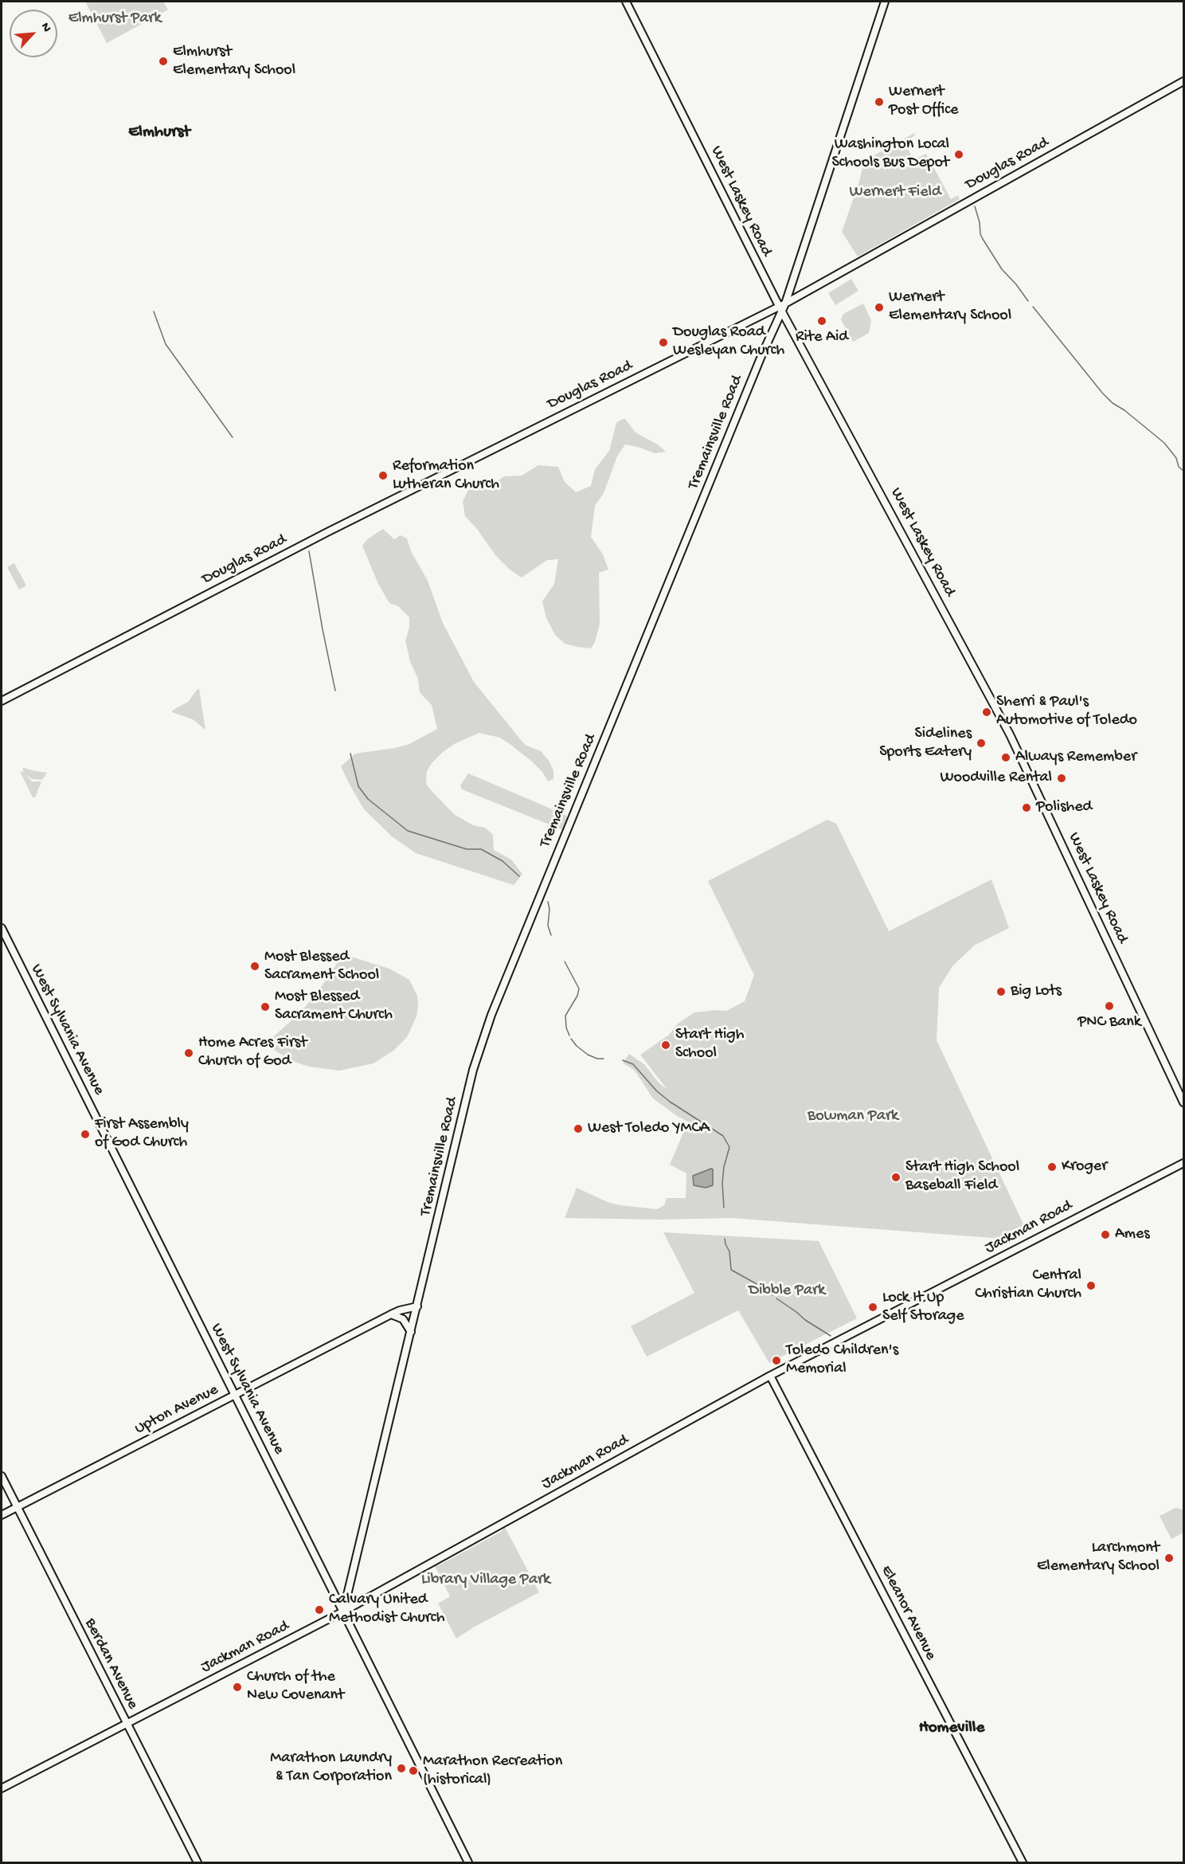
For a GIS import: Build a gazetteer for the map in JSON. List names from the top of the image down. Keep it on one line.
{"streets":{"street":["Douglas Road","West Laskey Road","Tremainsville Road","West Sylvania Avenue","Jackman Road","Upton Avenue","Eleanor Avenue","Berdan Avenue"]},"crossings":[["Douglas Road","West Laskey Road"],["Douglas Road","Tremainsville Road"],["West Laskey Road","Tremainsville Road"],["Tremainsville Road","West Sylvania Avenue"],["Tremainsville Road","Jackman Road"],["Tremainsville Road","Upton Avenue"],["West Sylvania Avenue","Jackman Road"],["West Sylvania Avenue","Upton Avenue"],["Jackman Road","Eleanor Avenue"],["Jackman Road","Berdan Avenue"],["Upton Avenue","Berdan Avenue"]],"districts":["Elmhurst","Homeville"],"parks":["Elmhurst Park","Wernert Field","Bowman Park","Dibble Park","Library Village Park"],"places":["Elmhurst Elementary School","Wernert Post Office","Washington Local Schools Bus Depot","Wernert Elementary School","Rite Aid","Douglas Road Wesleyan Church","Reformation Lutheran Church","Sherri & Paul's Automotive of Toledo","Sidelines Sports Eatery","Always Remember","Woodville Rental","Polished","Most Blessed Sacrament School","Big Lots","PNC Bank","Most Blessed Sacrament Church","Start High School","Home Acres First Church of God","West Toledo YMCA","First Assembly of God Church","Kroger","Start High School Baseball Field","Ames","Central Christian Church","Lock It Up Self Storage","Toledo Children's Memorial","Larchmont Elementary School","Calvary United Methodist Church","Church of the New Covenant","Marathon Laundry & Tan Corporation","Marathon Recreation (historical)"],"north":"top right"}
